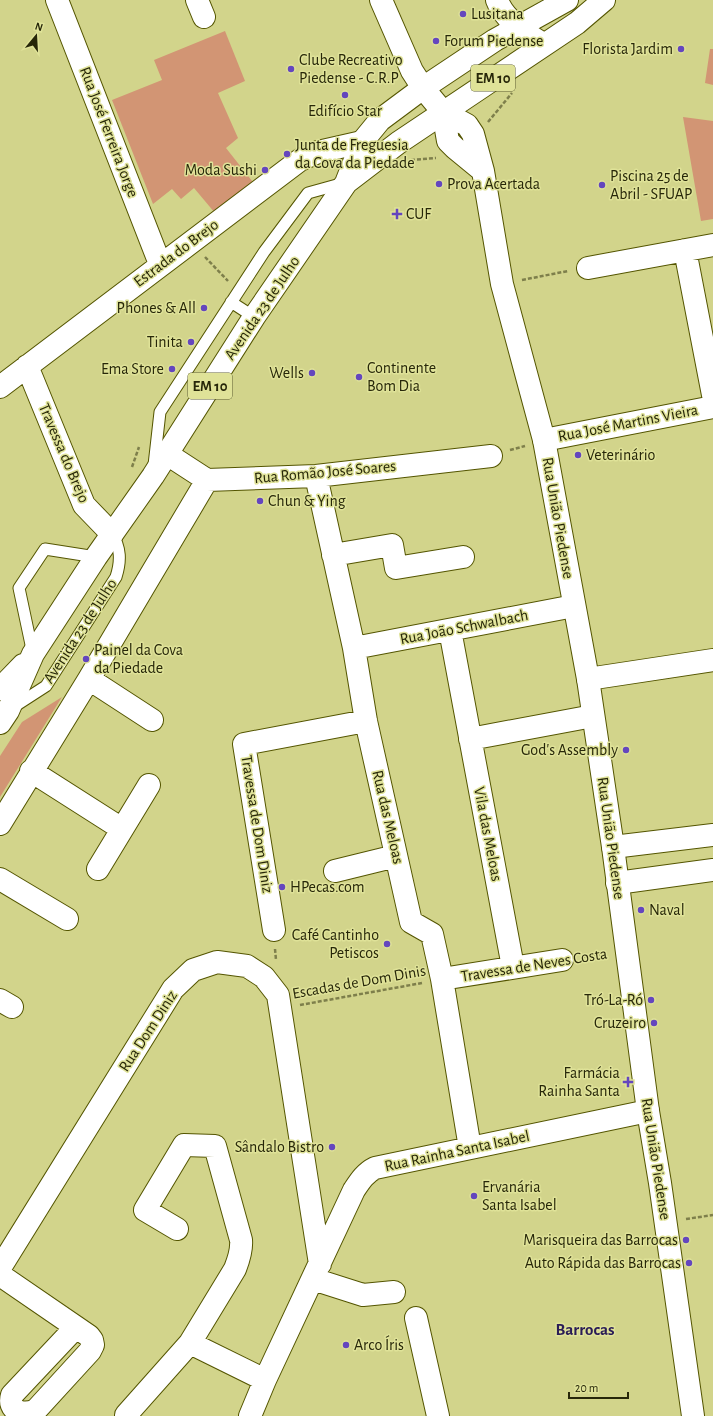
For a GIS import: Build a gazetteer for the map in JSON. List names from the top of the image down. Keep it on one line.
{"streets":{"street":["EM 10","Rua José Ferreira Jorge","Estrada do Brejo","Avenida 23 de Julho","Rua José Martins Vieira","Travessa do Brejo","Rua Romão José Soares","Rua União Piedense","Rua João Schwalbach","Rua das Meloas","Travessa de Dom Diniz","Vila das Meloas","Travessa de Neves Costa","Rua Dom Diniz","Rua Rainha Santa Isabel"],"path":["Escadas de Dom Dinis"]},"crossings":[["EM 10","Avenida 23 de Julho"],["Rua José Ferreira Jorge","Estrada do Brejo"],["Estrada do Brejo","Avenida 23 de Julho"],["Estrada do Brejo","Travessa do Brejo"],["Avenida 23 de Julho","Travessa do Brejo"],["Avenida 23 de Julho","Rua União Piedense"],["Rua José Martins Vieira","Rua União Piedense"],["Rua Romão José Soares","Rua das Meloas"],["Rua União Piedense","Rua João Schwalbach"],["Rua União Piedense","Travessa de Neves Costa"],["Rua União Piedense","Rua Rainha Santa Isabel"],["Rua João Schwalbach","Rua das Meloas"],["Rua João Schwalbach","Vila das Meloas"],["Rua das Meloas","Travessa de Dom Diniz"],["Rua das Meloas","Travessa de Neves Costa"],["Rua das Meloas","Escadas de Dom Dinis"],["Rua das Meloas","Rua Rainha Santa Isabel"],["Vila das Meloas","Travessa de Neves Costa"],["Travessa de Neves Costa","Escadas de Dom Dinis"],["Escadas de Dom Dinis","Rua Dom Diniz"],["Rua Dom Diniz","Rua Rainha Santa Isabel"]],"districts":["Barrocas"],"places":{"other":["Lusitana","Forum Piedense","Florista Jardim","Clube Recreativo Piedense - C.R.P","Edifício Star","Junta de Freguesia da Cova da Piedade","Moda Sushi","Prova Acertada","Piscina 25 de Abril - SFUAP","Phones & All","Tinita","Ema Store","Wells","Continente Bom Dia","Veterinário","Chun & Ying","Painel da Cova da Piedade","God's Assembly","HPecas.com","Naval","Café Cantinho Petiscos","Tró-La-Ró","Cruzeiro","Sândalo Bistro","Ervanária Santa Isabel","Marisqueira das Barrocas","Auto Rápida das Barrocas","Arco Íris"],"health":["CUF","Farmácia Rainha Santa"]},"scale_bar":"20 m","north":"top"}
